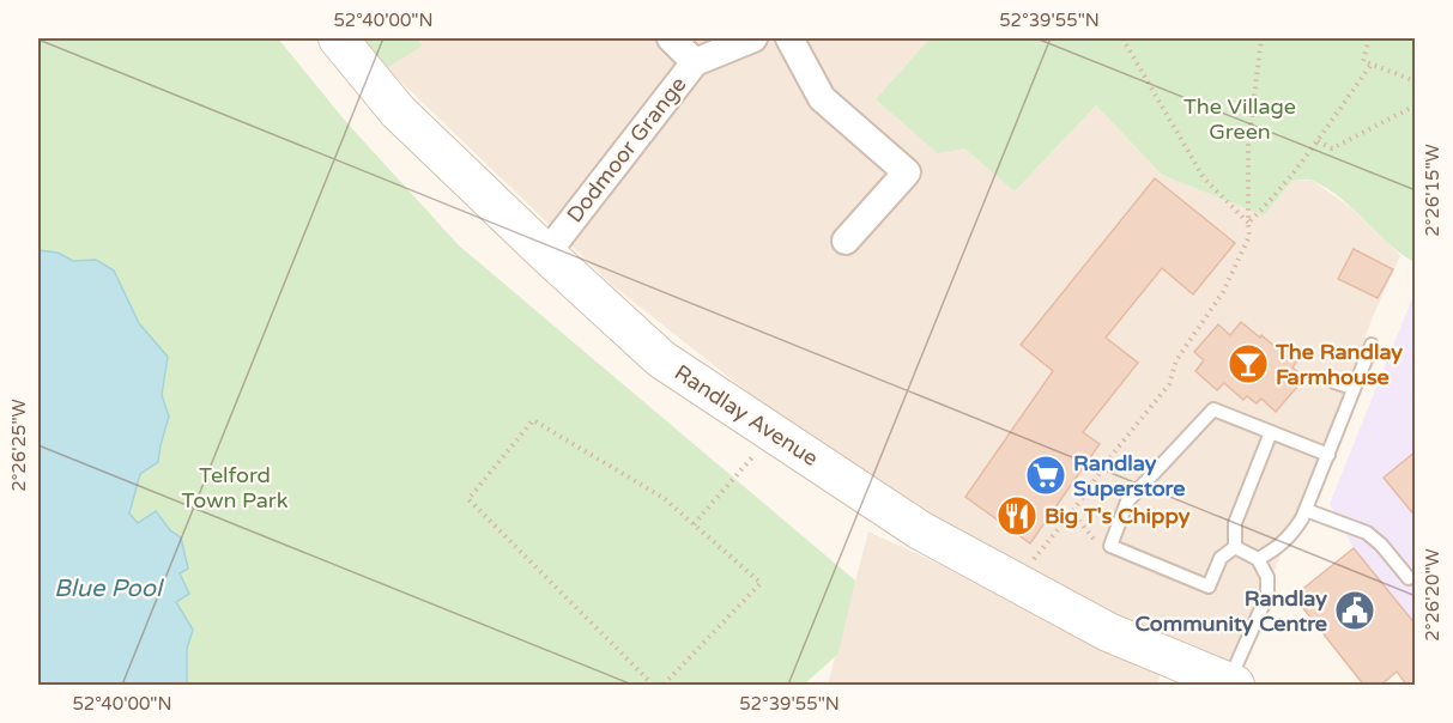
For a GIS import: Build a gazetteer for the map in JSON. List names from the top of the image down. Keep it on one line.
{"streets":{"street":["Dodmoor Grange","Randlay Avenue"]},"crossings":[["Dodmoor Grange","Randlay Avenue"]],"water":["Blue Pool"],"parks":["The Village Green","Telford Town Park"],"places":{"bar":["The Randlay Farmhouse"],"supermarket":["Randlay Superstore"],"restaurant":["Big T's Chippy"],"public building":["Randlay Community Centre"]},"coordinates":["52°40'00\"N","52°39'55\"N","2°26'15\"W","2°26'25\"W","2°26'20\"W"]}
